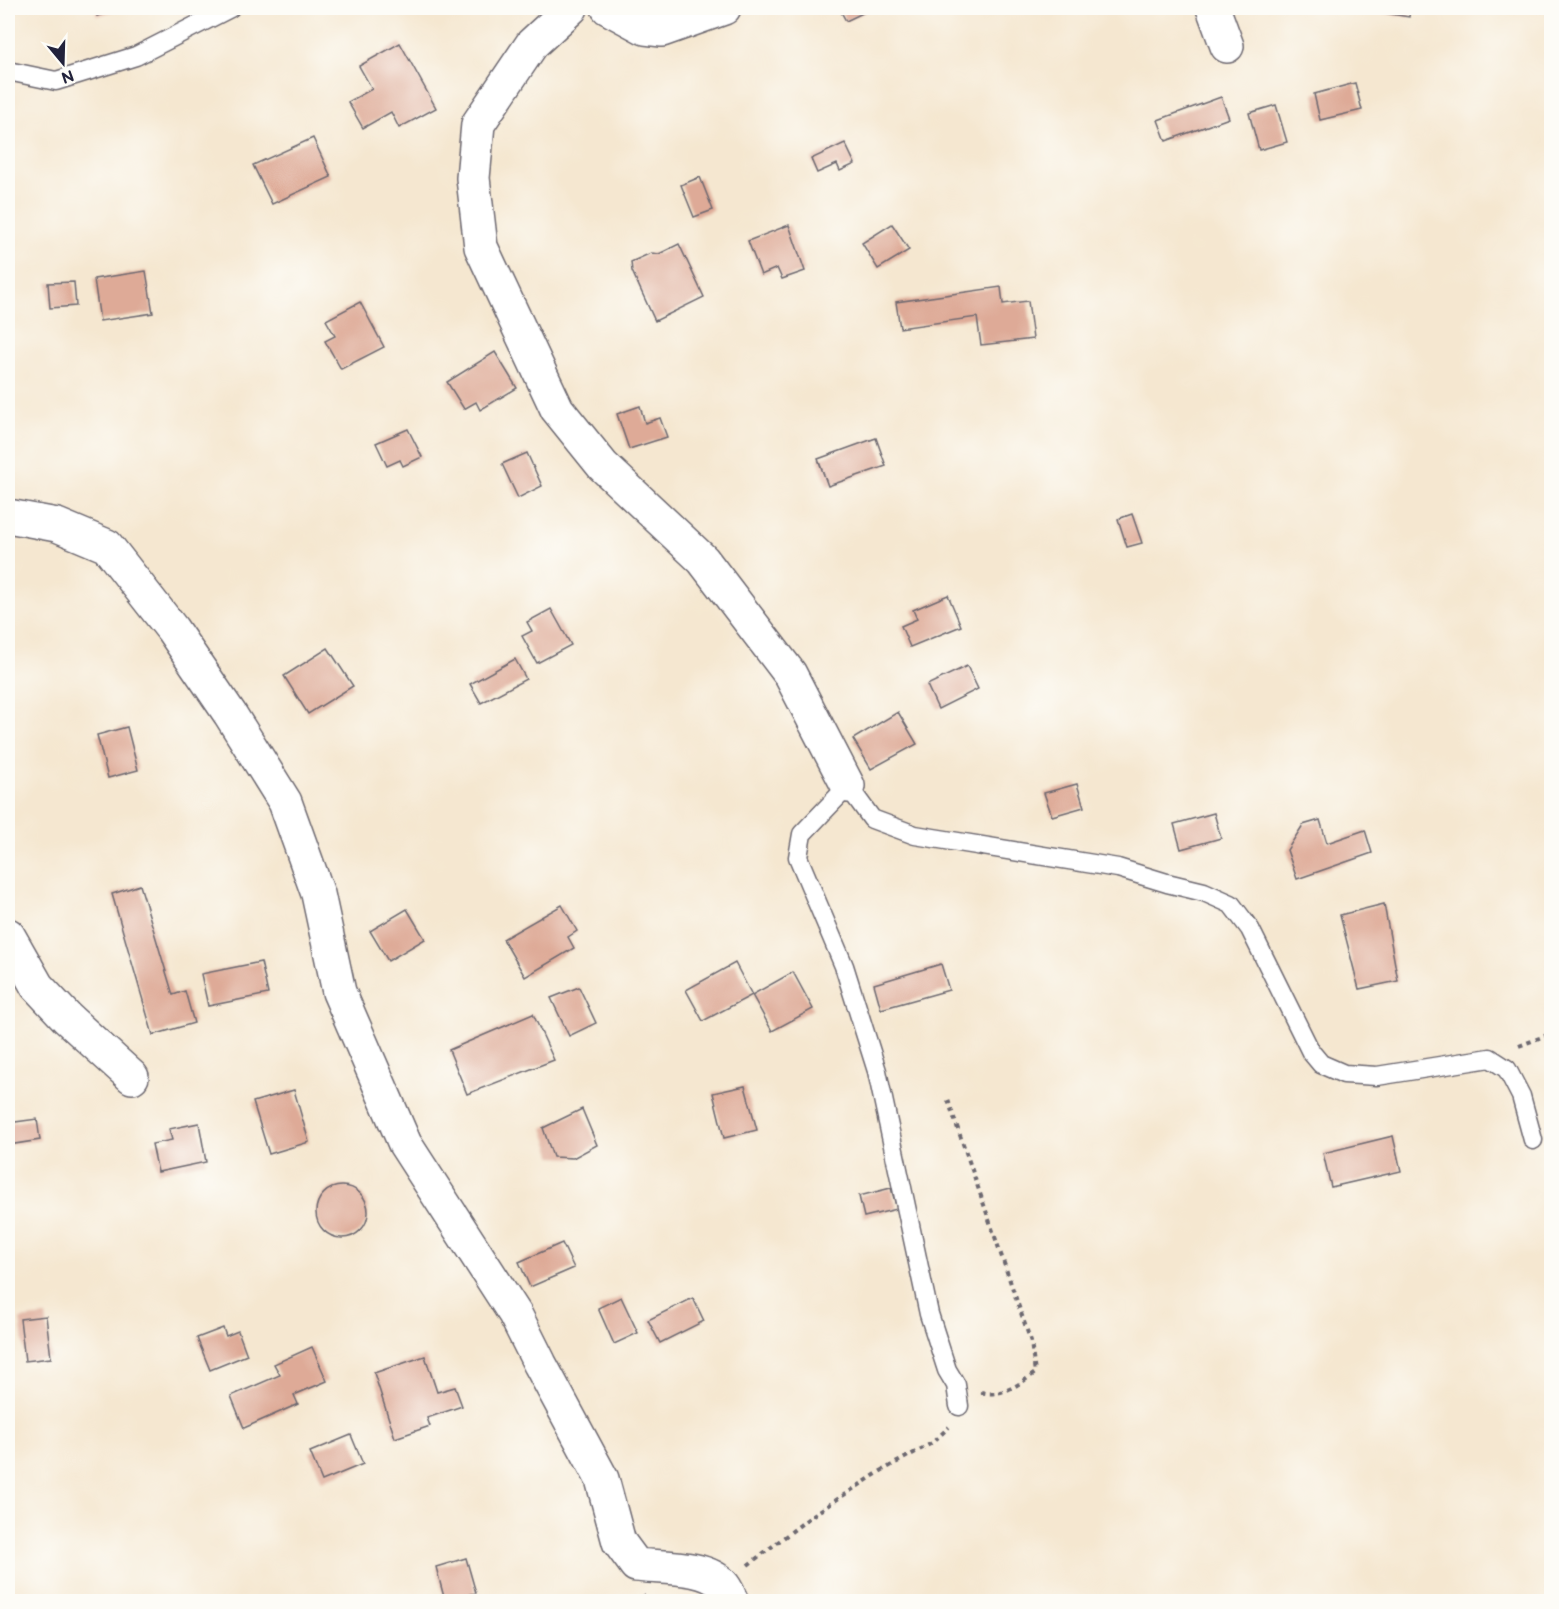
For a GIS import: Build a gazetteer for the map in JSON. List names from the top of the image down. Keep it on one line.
{"north":"bottom"}
